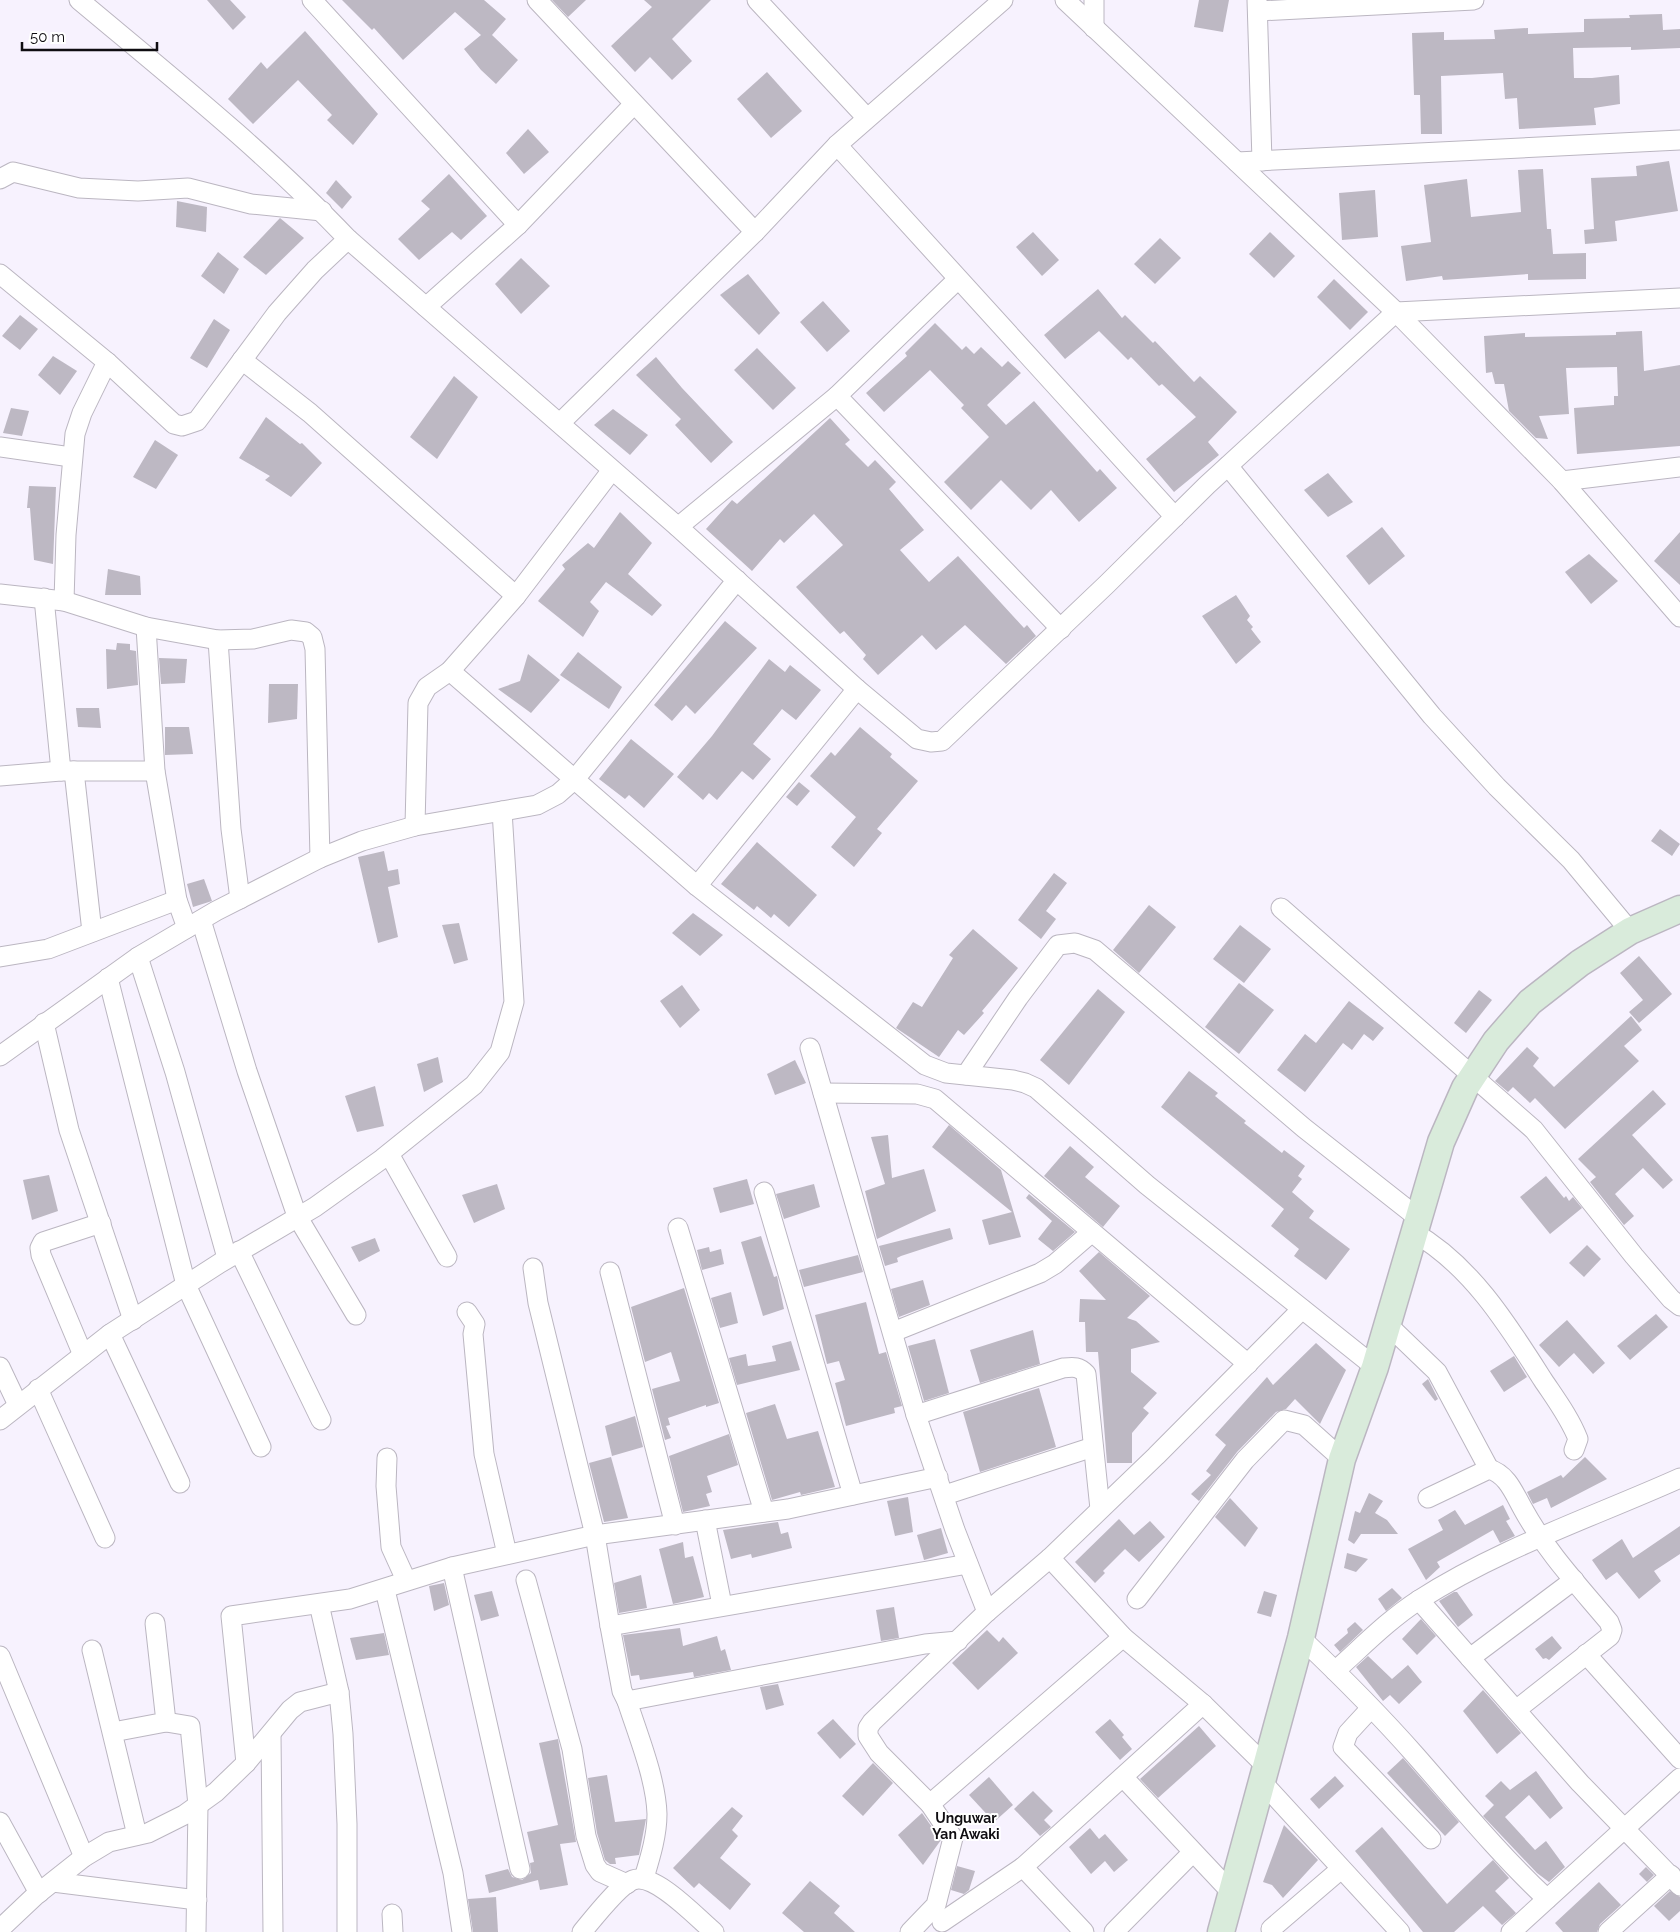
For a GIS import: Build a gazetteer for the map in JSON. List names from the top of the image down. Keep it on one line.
{"districts":["Unguwar Yan Awaki"],"scale_bar":"50 m"}
